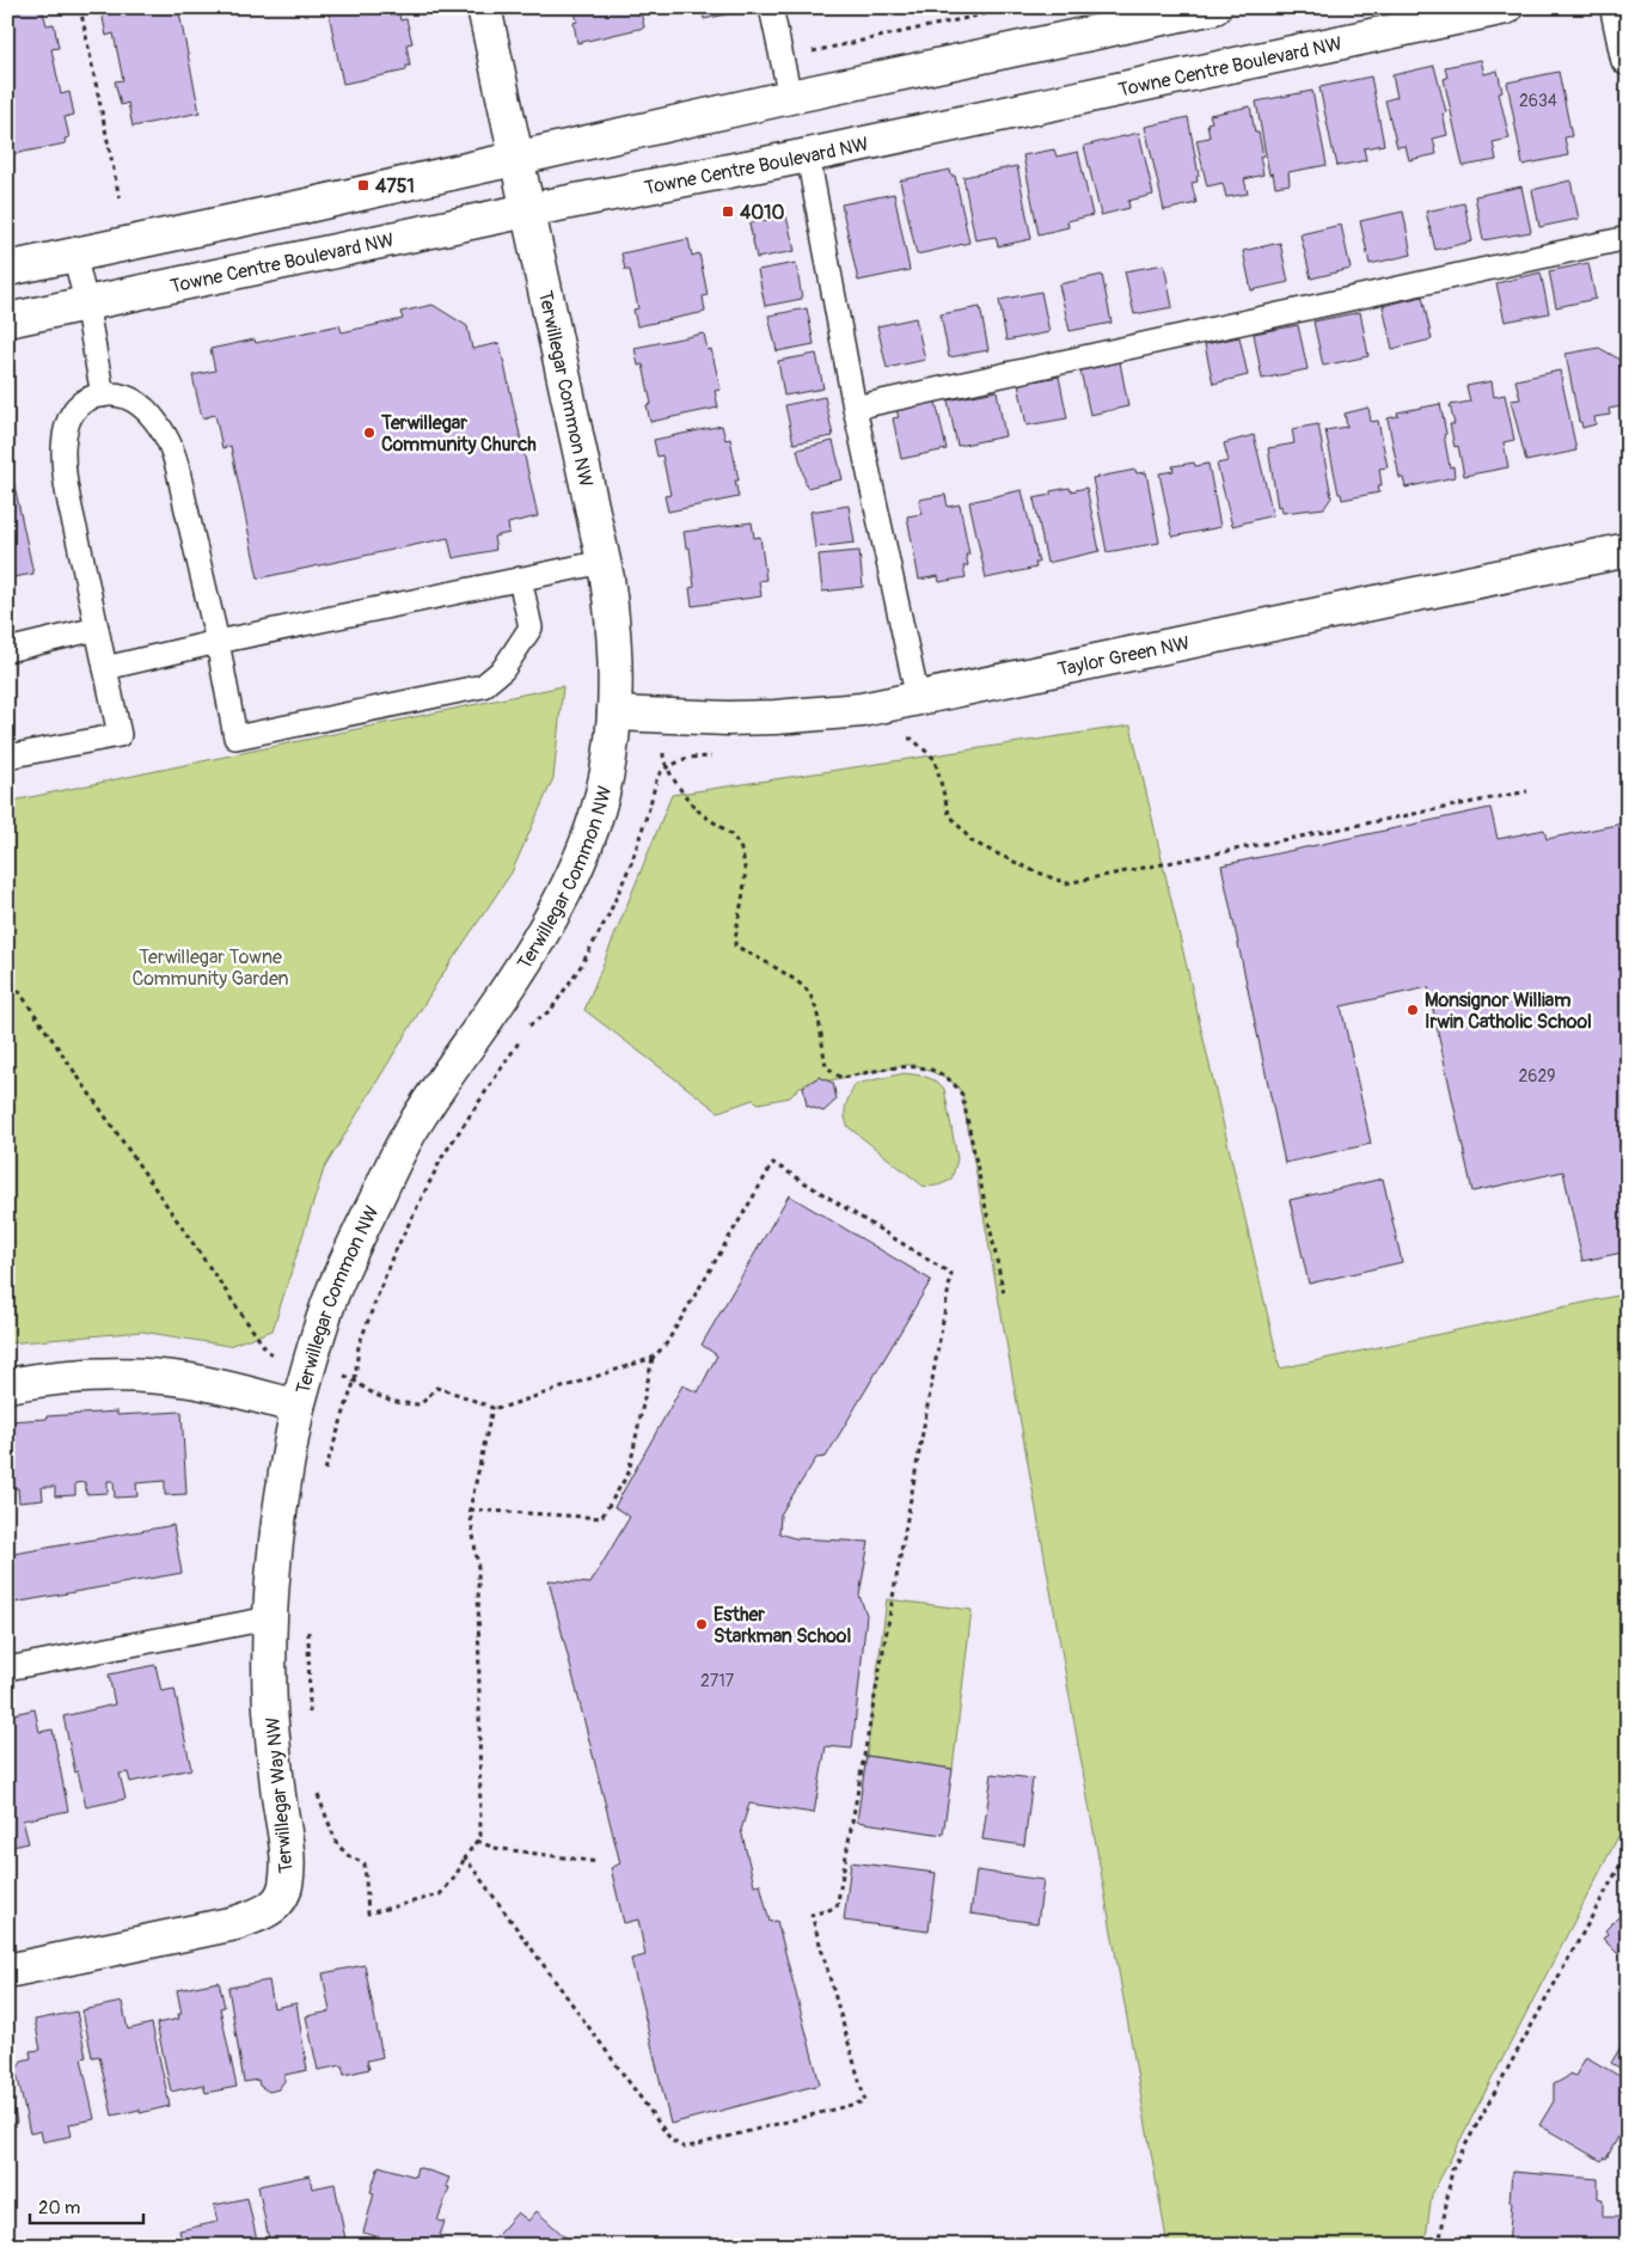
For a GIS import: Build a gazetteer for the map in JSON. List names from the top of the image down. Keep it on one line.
{"streets":{"street":["Towne Centre Boulevard NW","Terwillegar Common NW","Taylor Green NW","Terwillegar Way NW"]},"crossings":[["Towne Centre Boulevard NW","Terwillegar Common NW"],["Terwillegar Common NW","Taylor Green NW"],["Terwillegar Common NW","Terwillegar Way NW"]],"parks":["Terwillegar Towne Community Garden"],"places":{"transit":["4751","4010"],"other":["Terwillegar Community Church","Monsignor William Irwin Catholic School","Esther Starkman School"]},"house_numbers":["2634","2629","2717"],"scale_bar":"20 m"}
